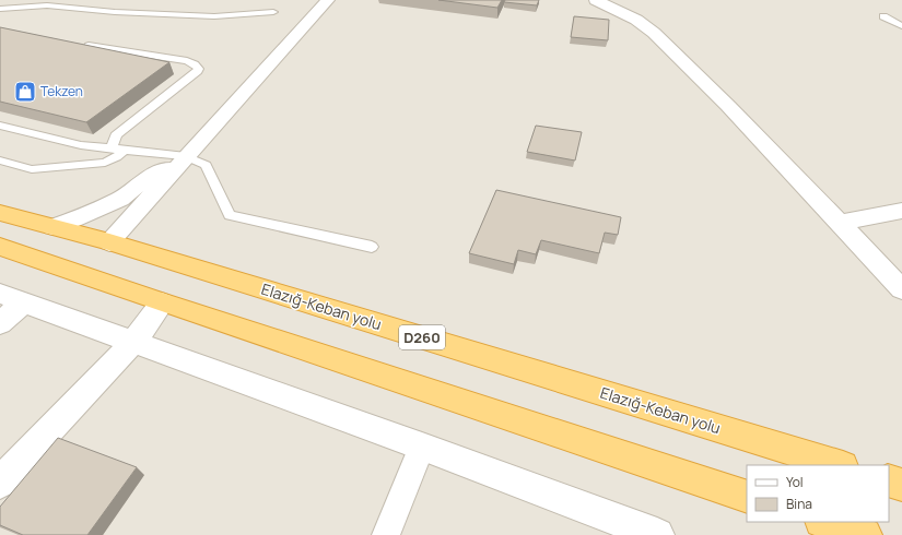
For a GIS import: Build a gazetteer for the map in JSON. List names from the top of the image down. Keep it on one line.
{"streets":{"highway":["Elazığ-Keban yolu","D260"]},"places":{"shop":["Tekzen"]},"legend":["Yol","Bina"]}
